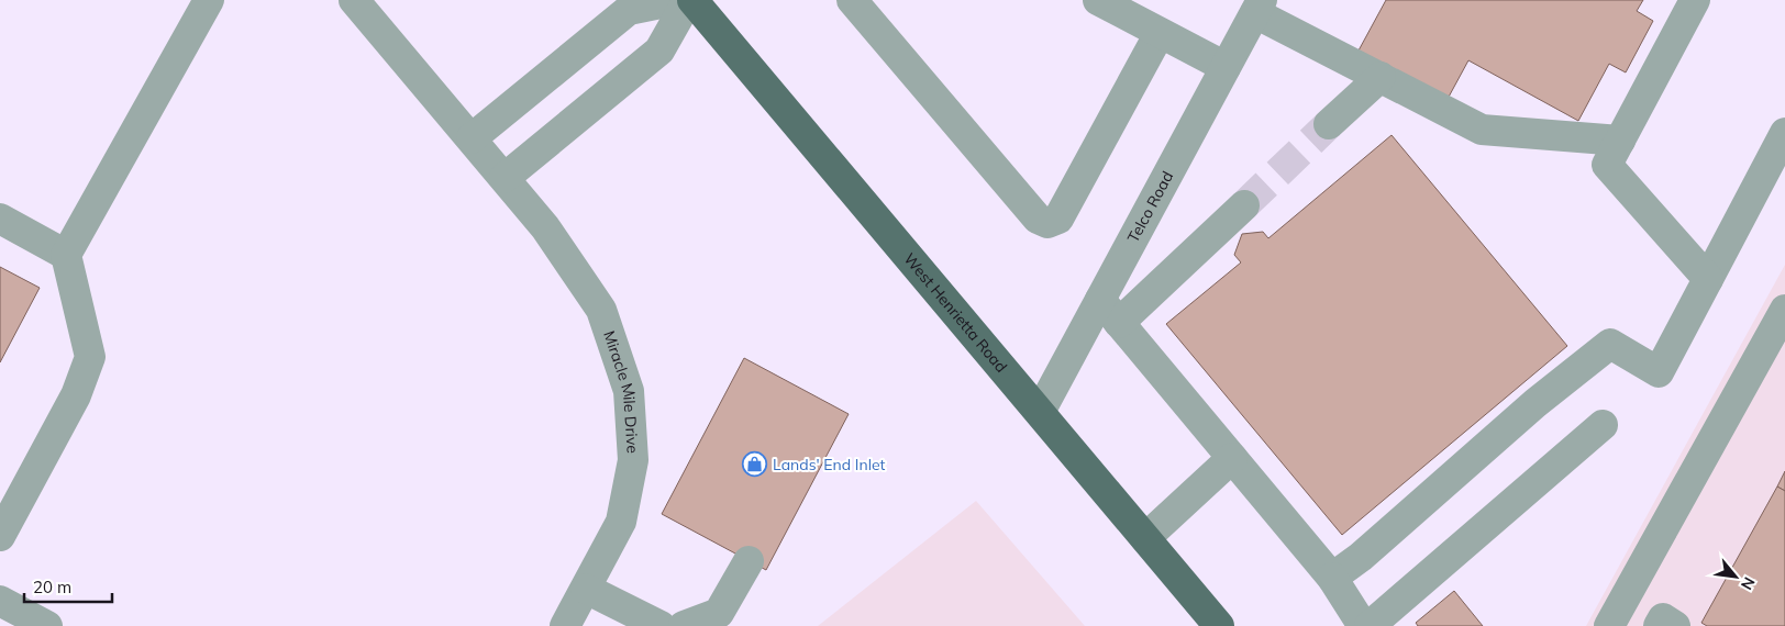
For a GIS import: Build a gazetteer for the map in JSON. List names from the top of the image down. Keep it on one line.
{"streets":{"main road":["West Henrietta Road"],"street":["Telco Road","Miracle Mile Drive"]},"crossings":[["Telco Road","West Henrietta Road"]],"places":{"shop":["Lands' End Inlet"]},"scale_bar":"20 m","north":"bottom right"}
